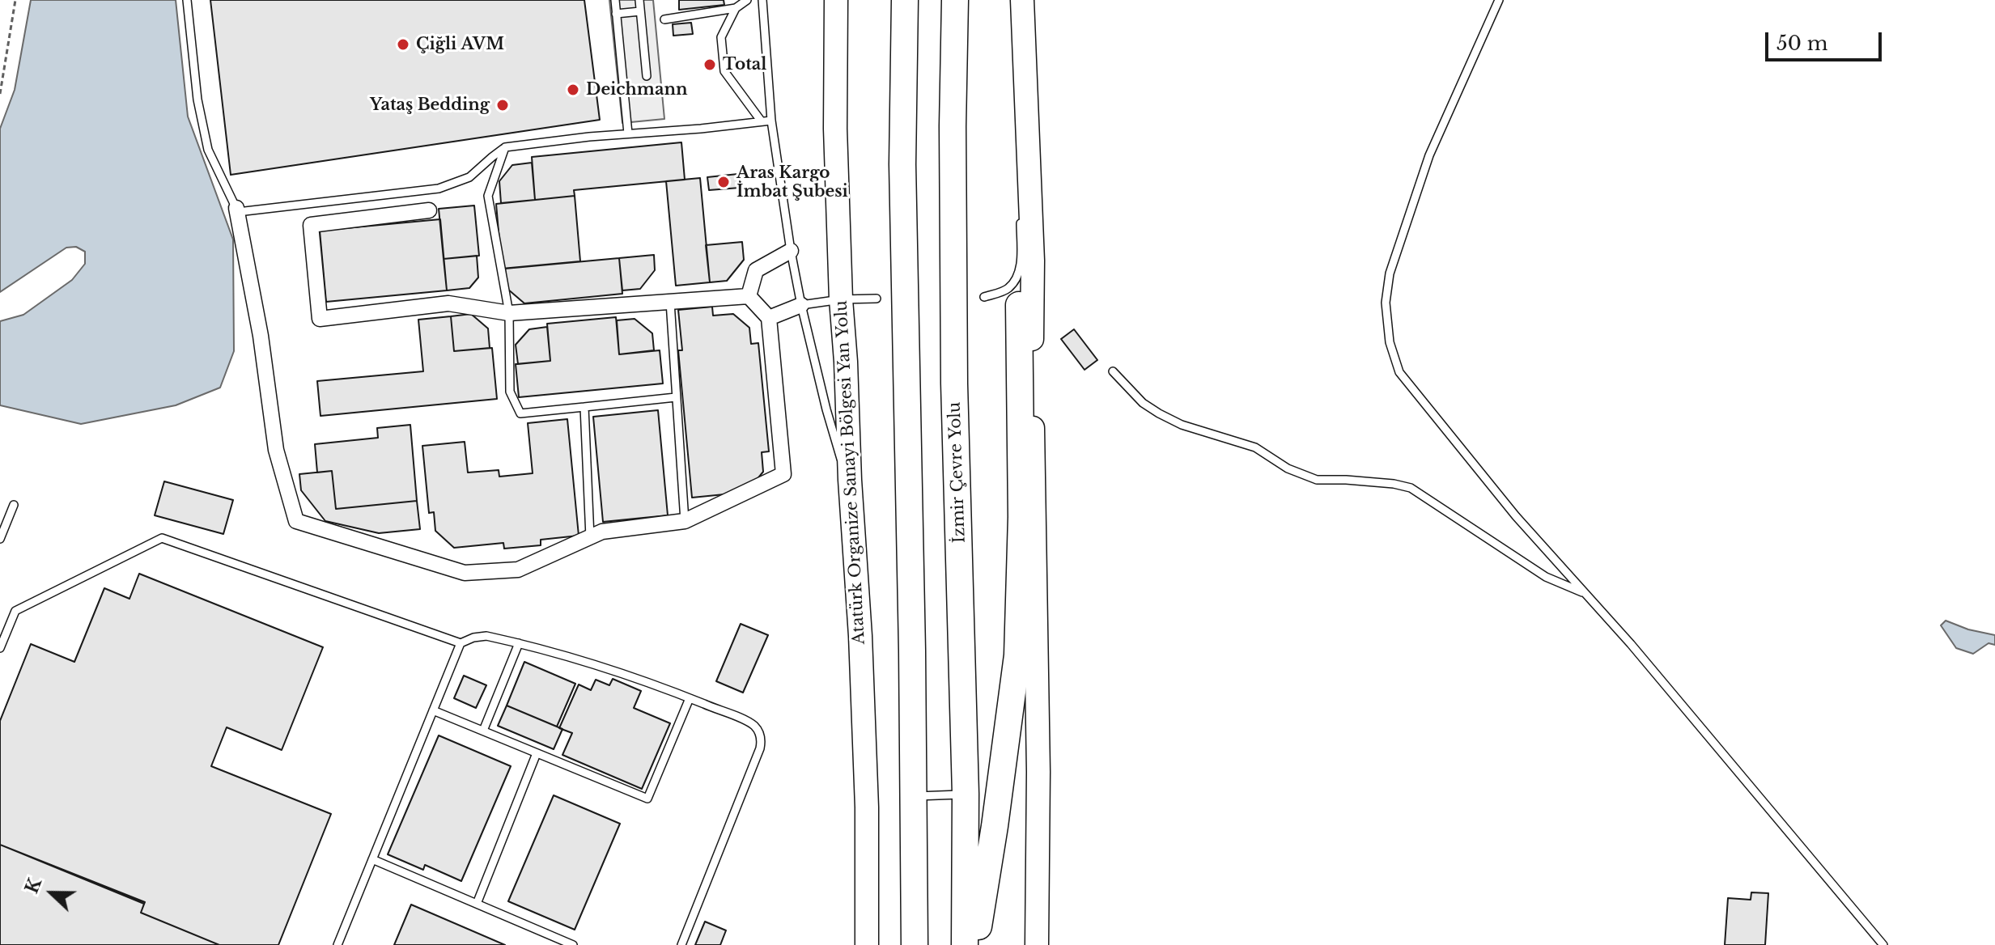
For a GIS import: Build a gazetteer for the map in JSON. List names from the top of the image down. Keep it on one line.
{"streets":{"highway":["İzmir Çevre Yolu"],"main road":["Atatürk Organize Sanayi Bölgesi Yan Yolu"]},"places":["Çiğli AVM","Total","Deichmann","Yataş Bedding","Aras Kargo İmbat Şubesi"],"scale_bar":"50 m","north":"left"}
